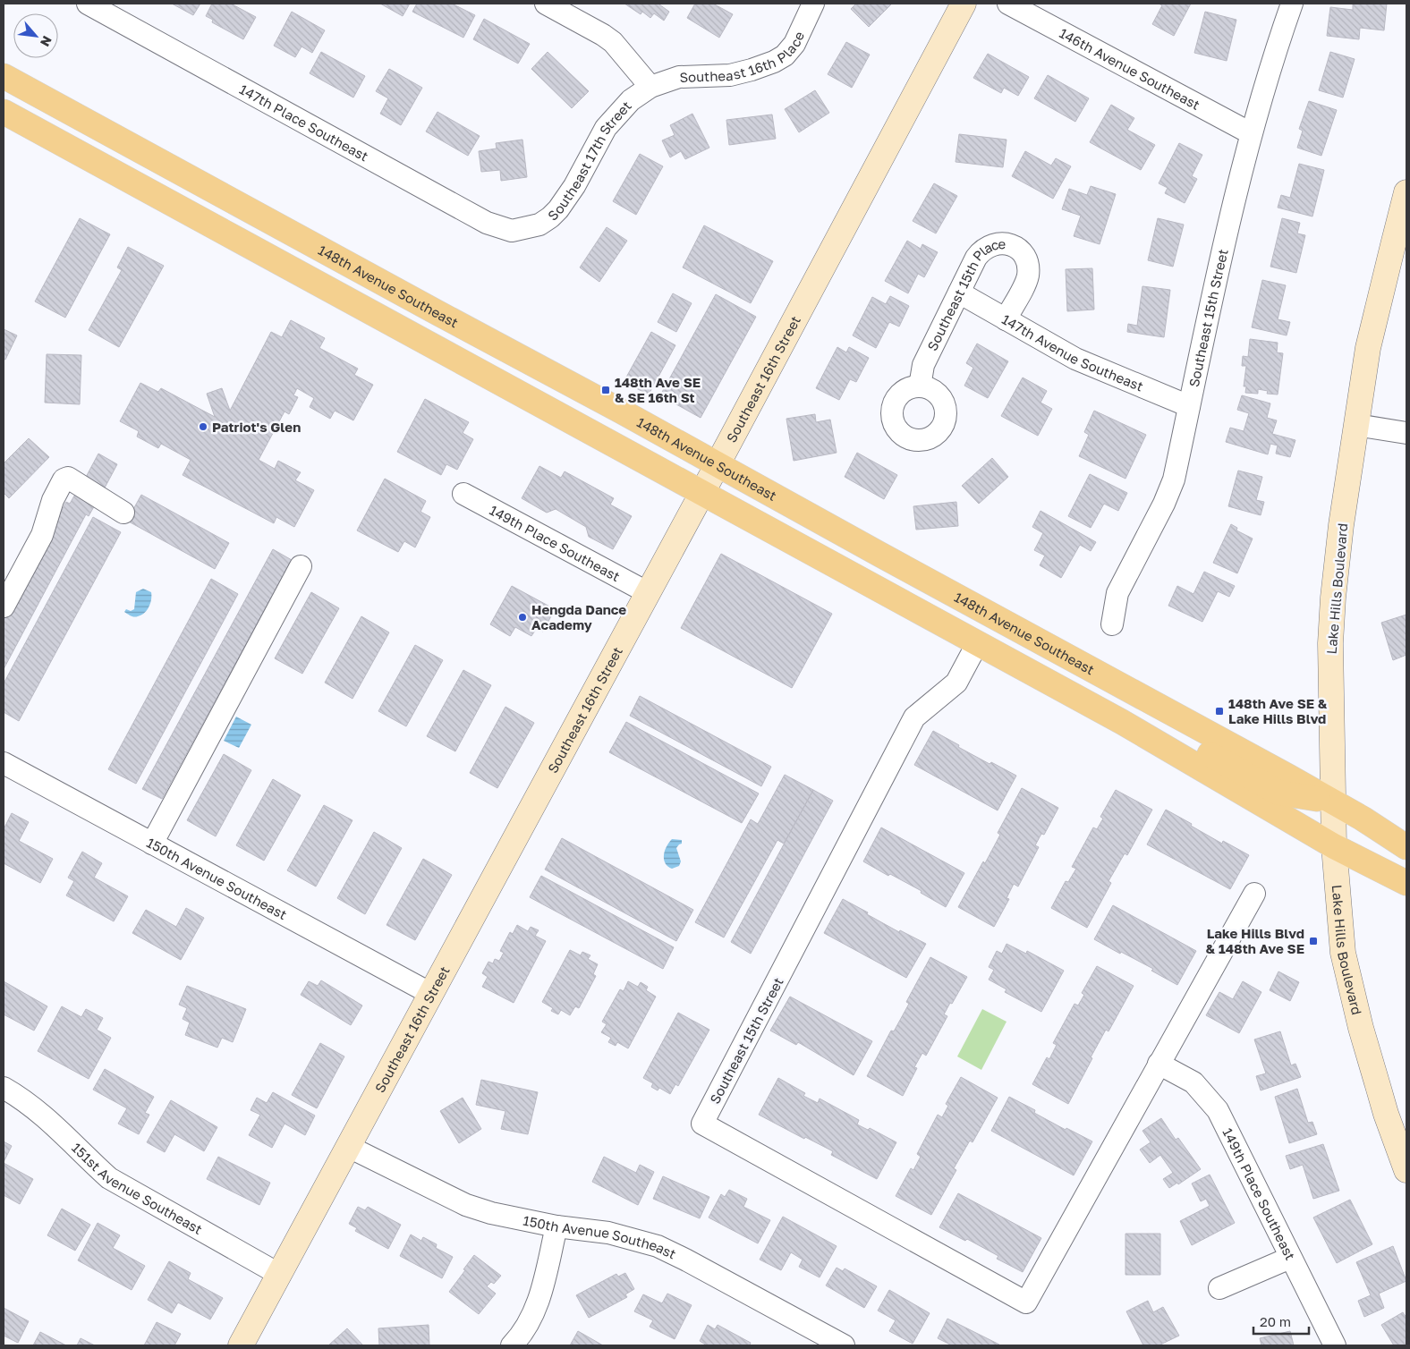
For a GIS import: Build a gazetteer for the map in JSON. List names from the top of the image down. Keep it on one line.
{"streets":{"main road":["148th Avenue Southeast"],"street":["Southeast 16th Place","146th Avenue Southeast","147th Place Southeast","Southeast 17th Street","Southeast 15th Place","Southeast 15th Street","147th Avenue Southeast","Southeast 16th Street","149th Place Southeast","Lake Hills Boulevard","150th Avenue Southeast","151st Avenue Southeast"]},"crossings":[["Southeast 16th Place","Southeast 17th Street"],["146th Avenue Southeast","Southeast 15th Street"],["147th Place Southeast","Southeast 17th Street"],["148th Avenue Southeast","Southeast 16th Street"],["148th Avenue Southeast","Lake Hills Boulevard"],["Southeast 15th Place","147th Avenue Southeast"],["Southeast 15th Street","147th Avenue Southeast"],["Southeast 15th Street","149th Place Southeast"],["Southeast 16th Street","149th Place Southeast"],["Southeast 16th Street","150th Avenue Southeast"],["Southeast 16th Street","151st Avenue Southeast"]],"places":{"transit":["148th Ave SE & SE 16th St","148th Ave SE & Lake Hills Blvd","Lake Hills Blvd & 148th Ave SE"],"other":["Patriot's Glen","Hengda Dance Academy"]},"scale_bar":"20 m","north":"bottom right"}
